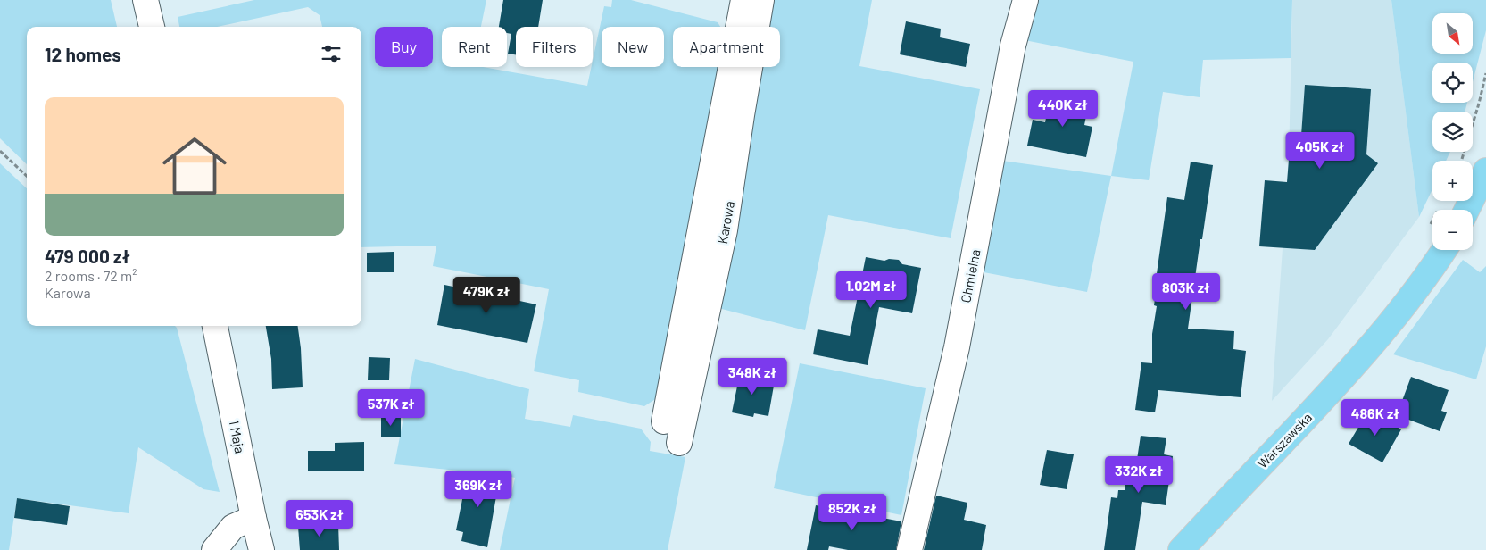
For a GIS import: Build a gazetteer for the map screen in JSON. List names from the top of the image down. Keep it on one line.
{"streets":{"main road":["Warszawska"],"street":["Karowa","Chmielna","1 Maja"]},"north":"bottom right","page":{"map_buttons":["+","−"],"chip":["Buy","Rent","Filters","New","Apartment"],"heading":"12 homes","list":[{"name":"479 000 zł","note":"2 rooms · 72 m² · Karowa"}],"price":["440K zł","405K zł","1.02M zł","803K zł","479K zł","348K zł","537K zł","486K zł","332K zł","369K zł","852K zł","653K zł"]}}
